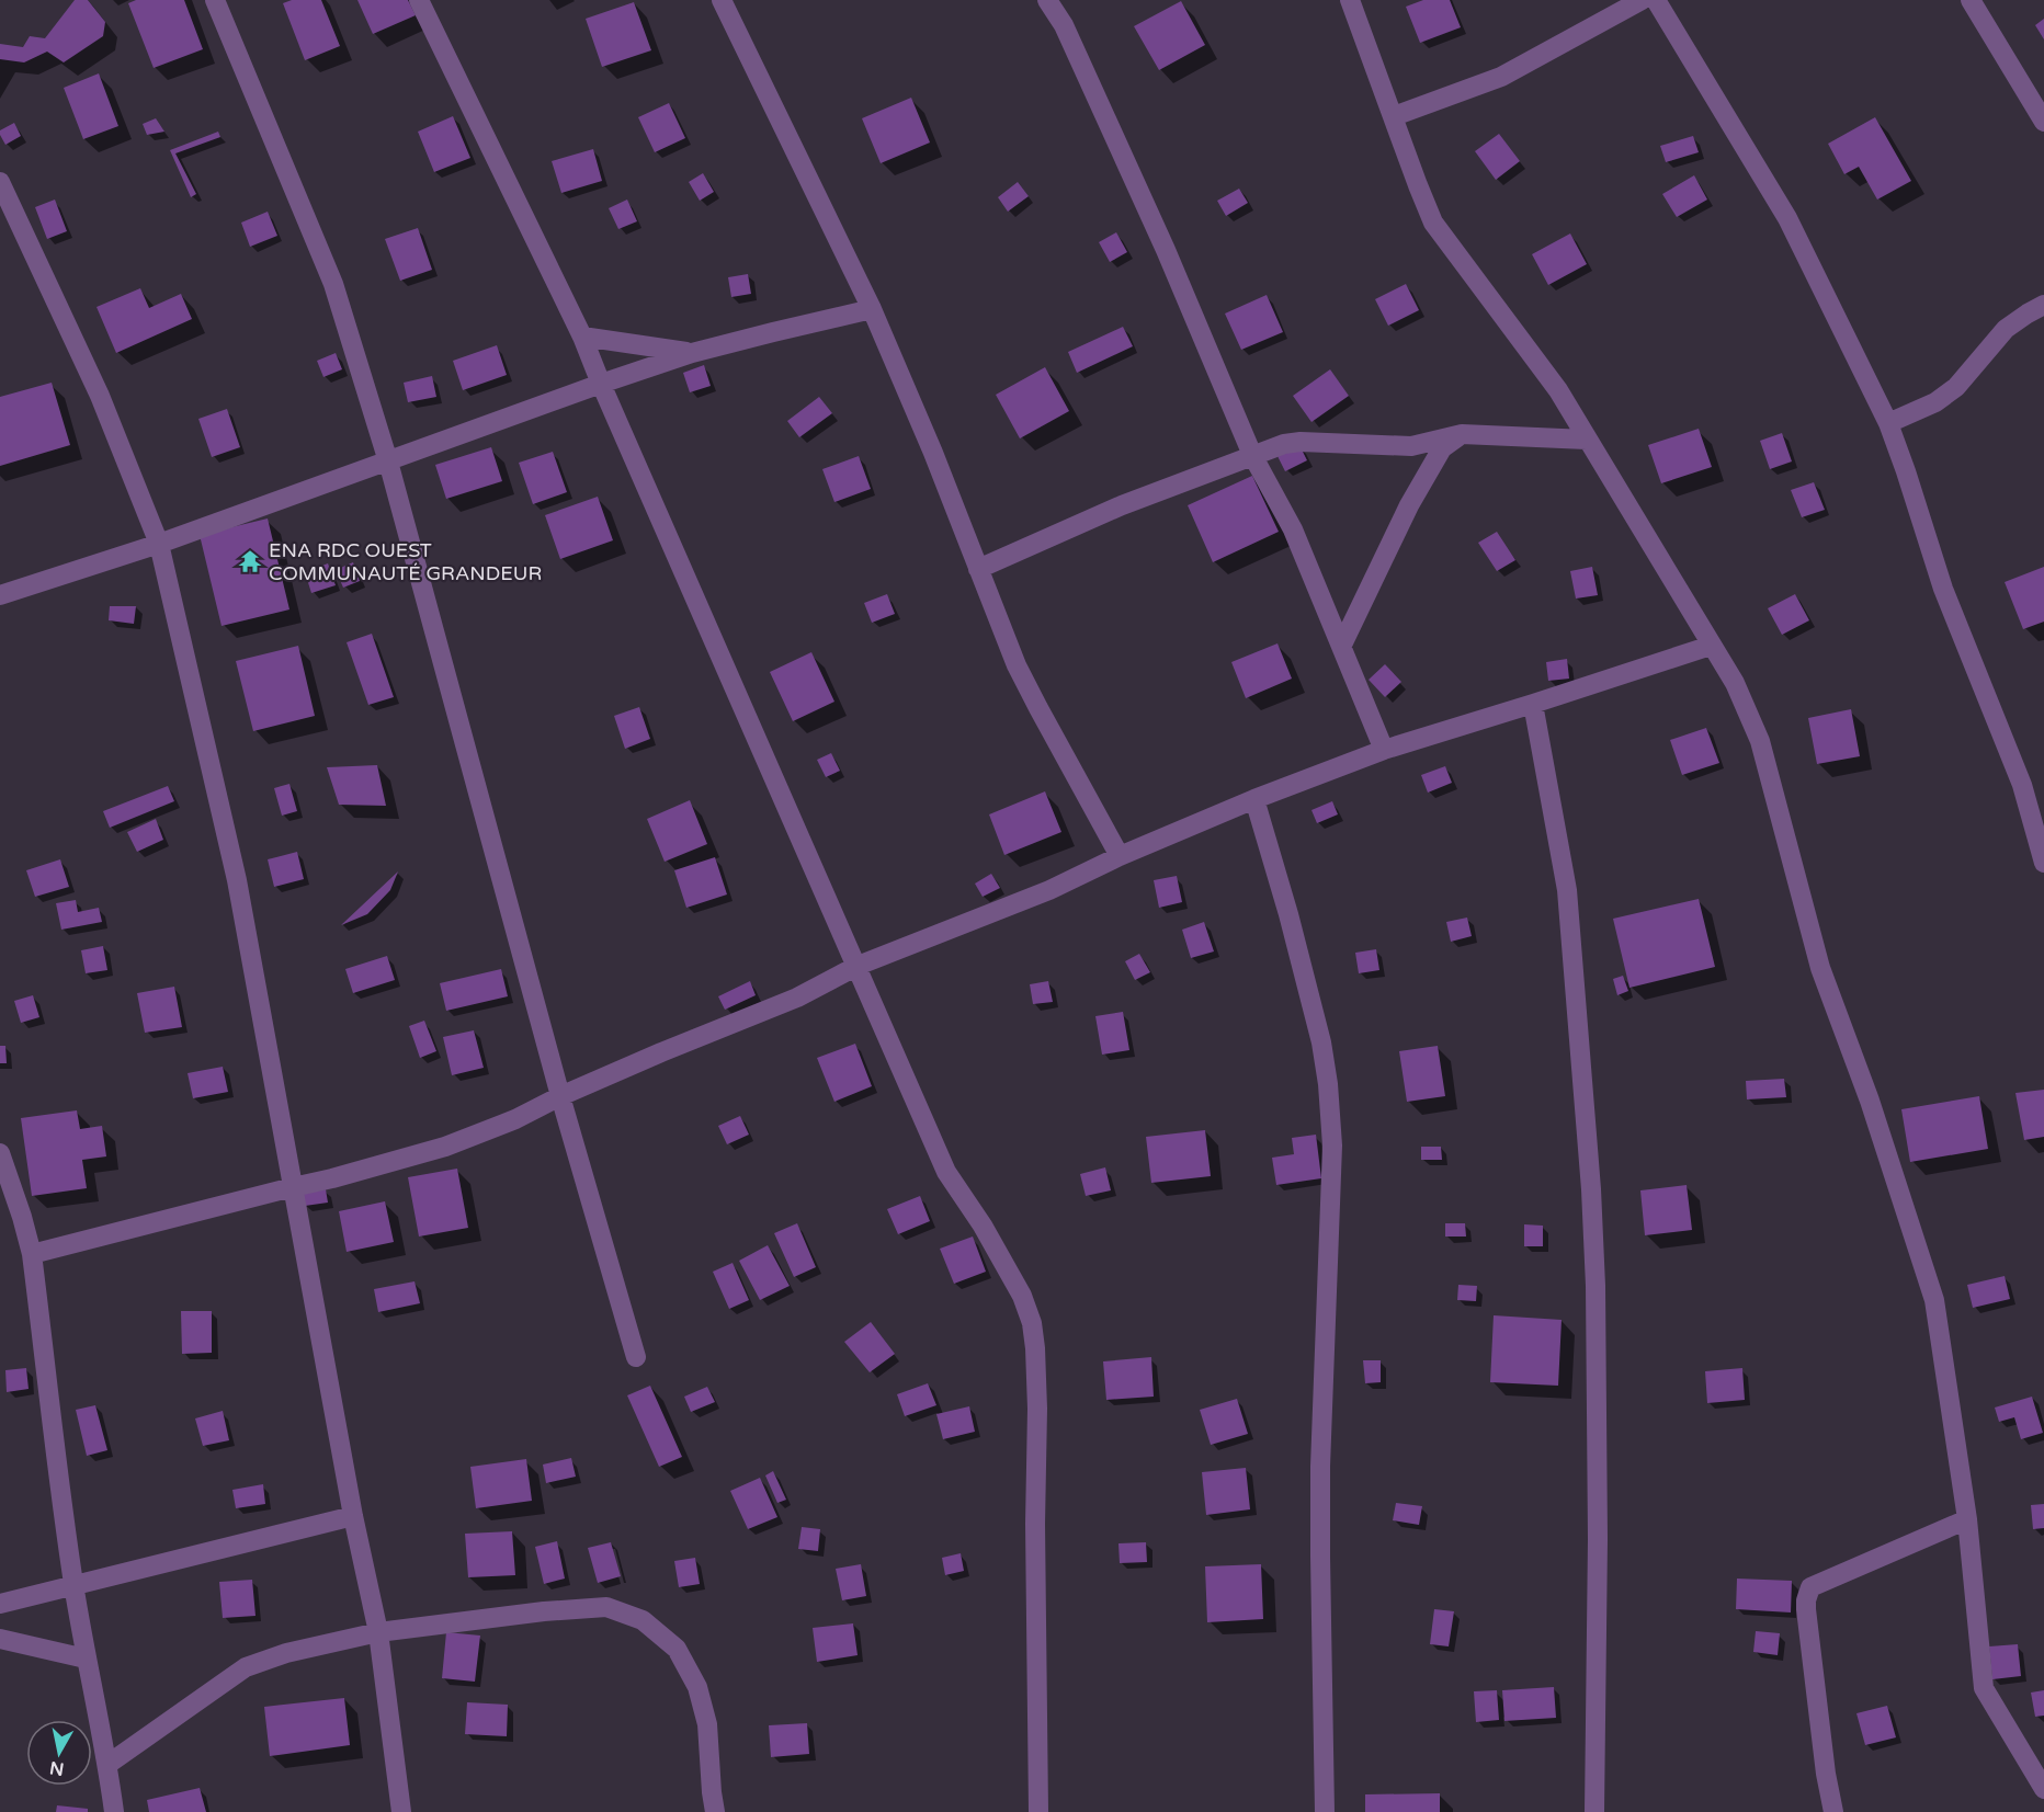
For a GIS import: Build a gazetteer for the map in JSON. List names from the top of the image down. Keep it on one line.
{"places":{"temple":["ENA RDC OUEST COMMUNAUTÉ GRANDEUR"]},"north":"bottom"}
